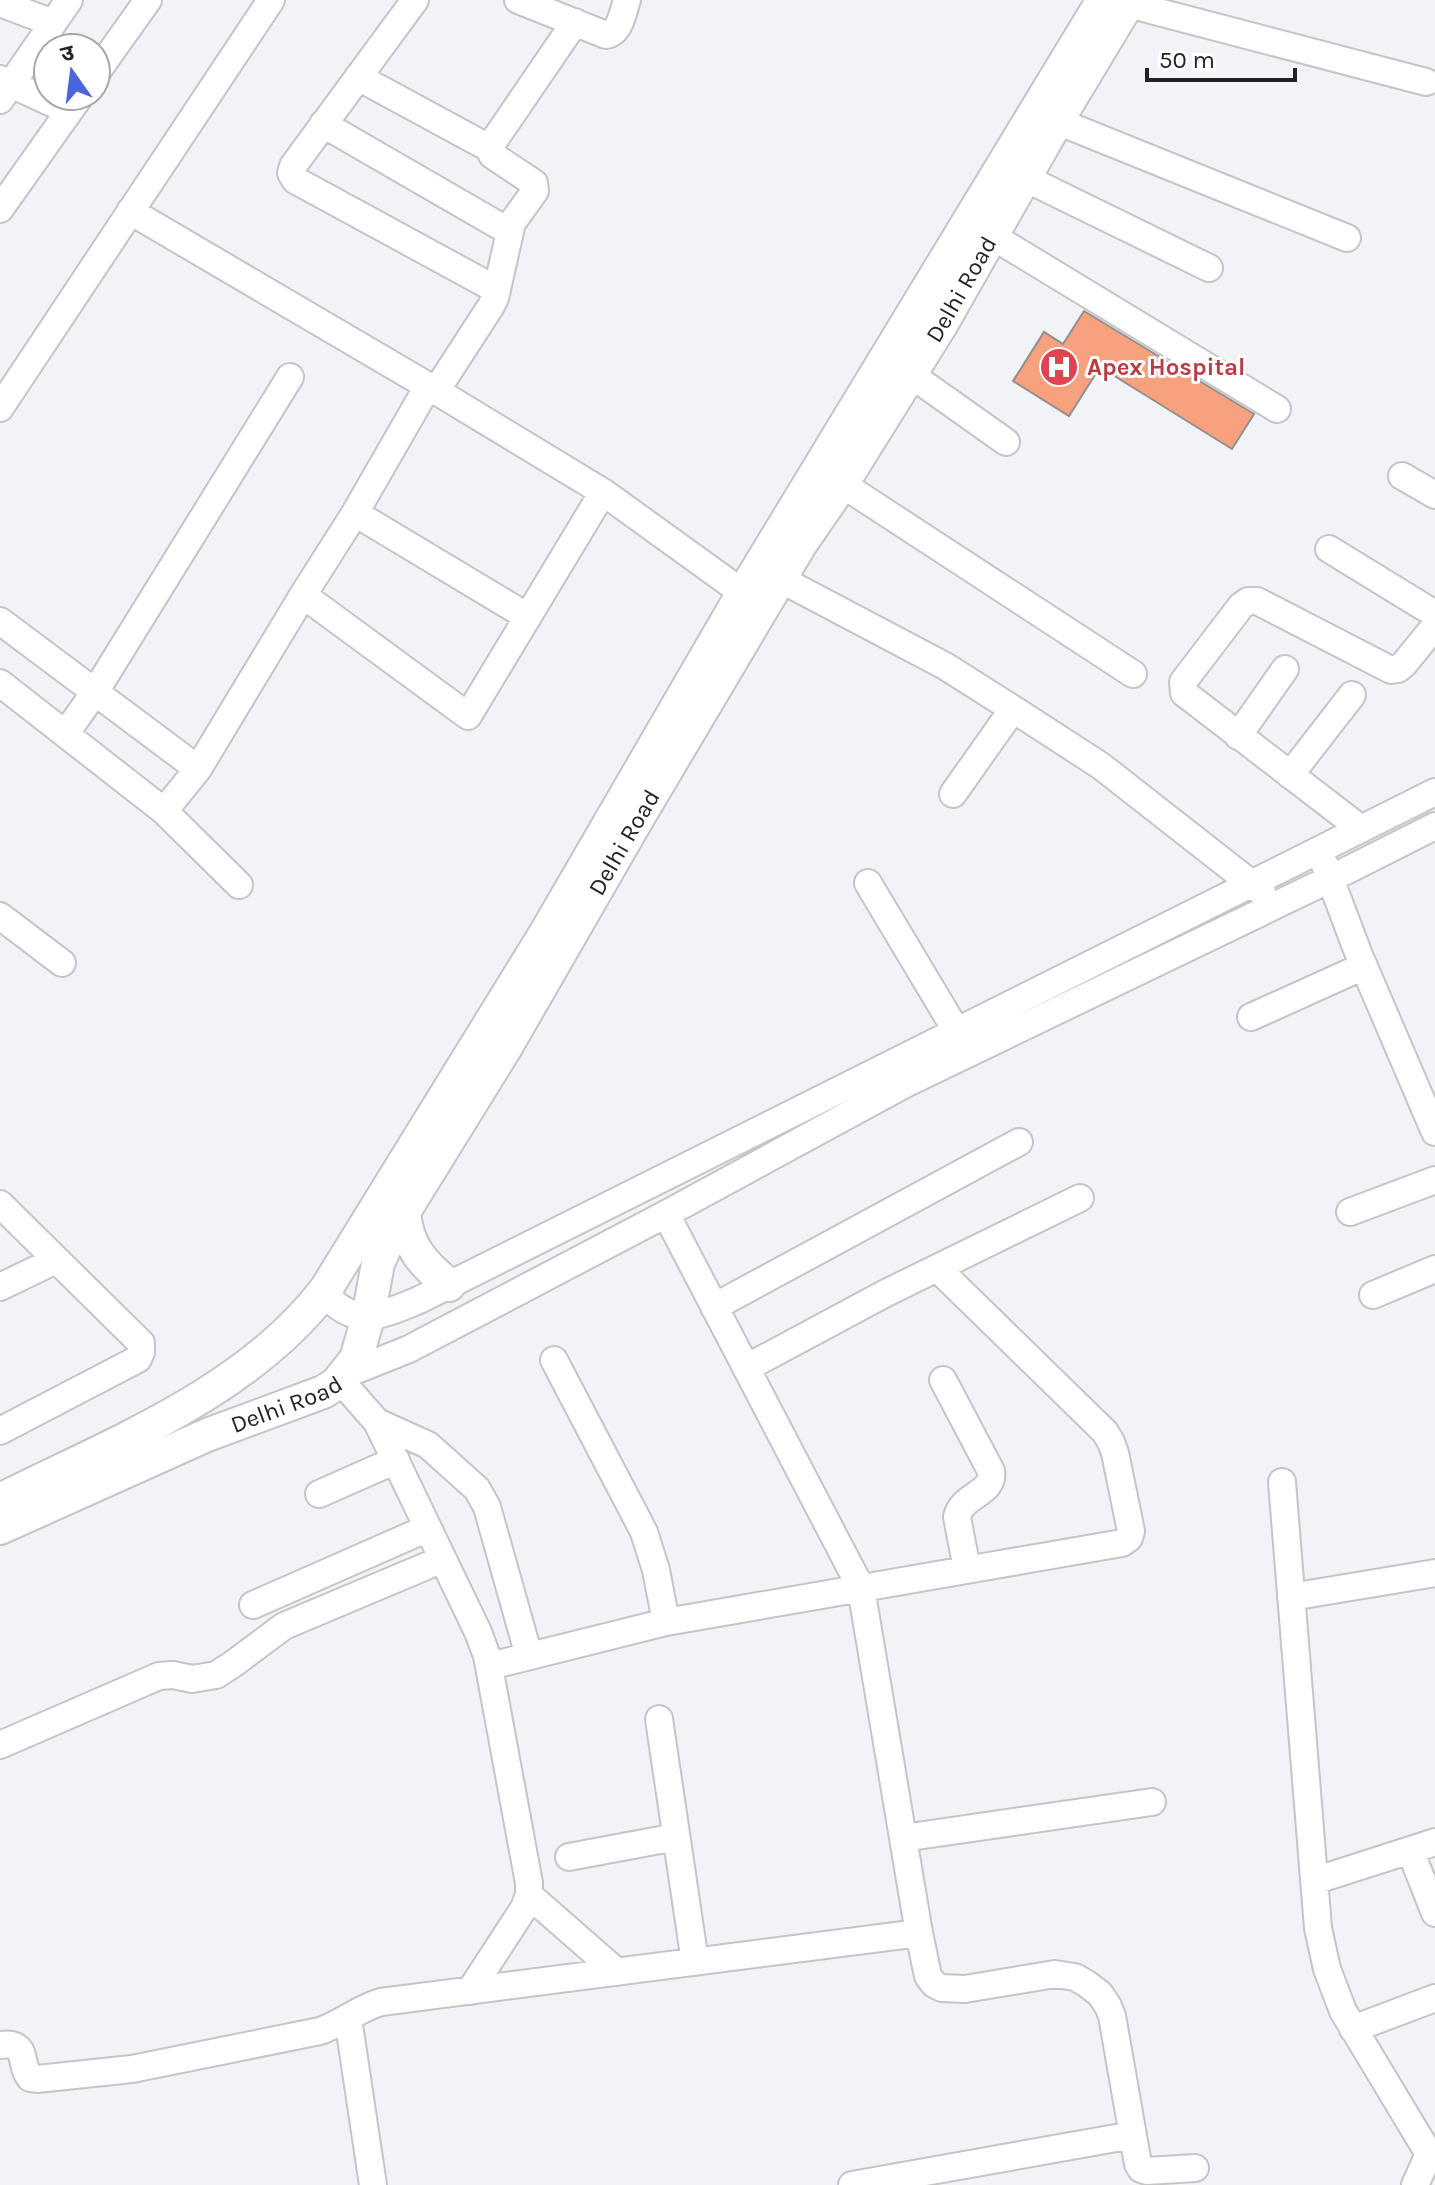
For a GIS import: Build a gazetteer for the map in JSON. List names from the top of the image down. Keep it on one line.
{"streets":{"main road":["Delhi Road"]},"places":{"hospital":["Apex Hospital"]},"scale_bar":"50 m","north":"top"}
